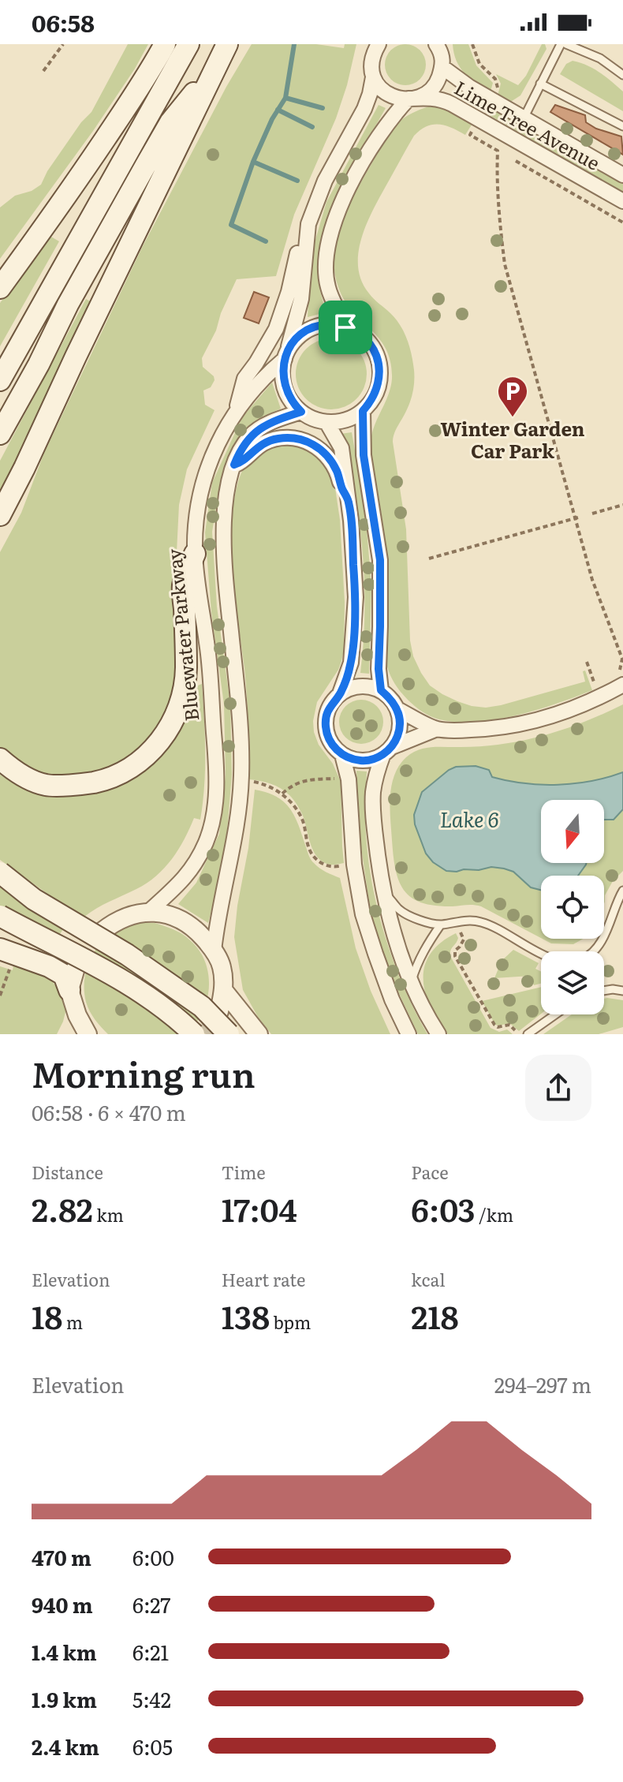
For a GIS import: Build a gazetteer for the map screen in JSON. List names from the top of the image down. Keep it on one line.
{"streets":{"street":["Lime Tree Avenue","Bluewater Parkway"]},"water":["Lake 6"],"places":{"parking":["Winter Garden Car Park"]},"north":"bottom","page":{"status":"06:58","heading":["Morning run","06:58 · 6 × 470 m"],"stats":[["Distance","2.82 km"],["Time","17:04"],["Pace","6:03 /km"],["Elevation","18 m"],["Heart rate","138 bpm"],["kcal","218"]],"chart":["Elevation","294–297 m"],"list":[{"name":"470 m","note":"6:00"},{"name":"940 m","note":"6:27"},{"name":"1.4 km","note":"6:21"},{"name":"1.9 km","note":"5:42"},{"name":"2.4 km","note":"6:05"}]}}
